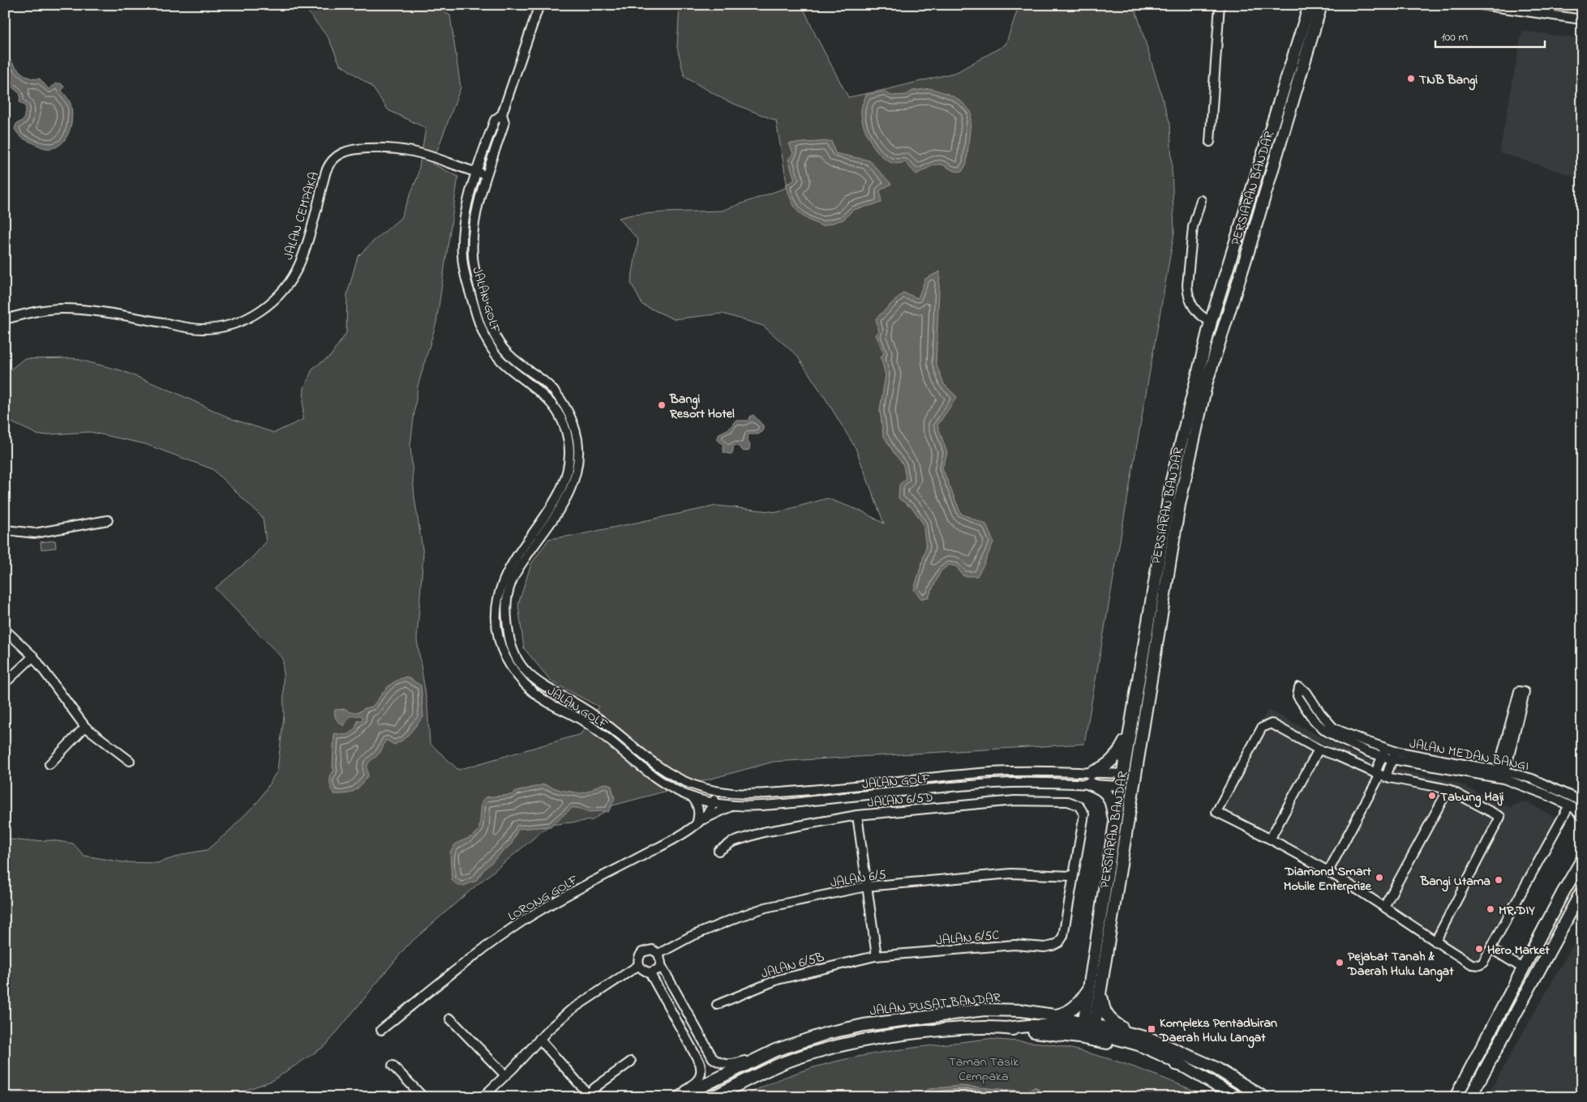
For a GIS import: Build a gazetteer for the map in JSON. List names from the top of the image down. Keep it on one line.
{"streets":{"main road":["PERSIARAN BANDAR","JALAN PUSAT BANDAR"],"street":["JALAN CEMPAKA","JALAN GOLF","JALAN MEDAN BANGI","JALAN 6/5D","JALAN 6/5","LORONG GOLF","JALAN 6/5C","JALAN 6/5B"]},"crossings":[["PERSIARAN BANDAR","JALAN GOLF"],["PERSIARAN BANDAR","JALAN PUSAT BANDAR"],["JALAN CEMPAKA","JALAN GOLF"],["JALAN GOLF","LORONG GOLF"],["JALAN 6/5D","JALAN 6/5"],["JALAN 6/5D","JALAN 6/5C"],["JALAN 6/5","JALAN 6/5C"],["JALAN 6/5C","JALAN 6/5B"]],"parks":["Taman Tasik Cempaka"],"places":{"other":["TNB Bangi","Bangi Resort Hotel","Tabung Haji","Diamond Smart Mobile Enterprize","Bangi Utama","MR.DIY","Hero Market","Pejabat Tanah & Daerah Hulu Langat"],"transit":["Kompleks Pentadbiran Daerah Hulu Langat"]},"scale_bar":"100 m"}
